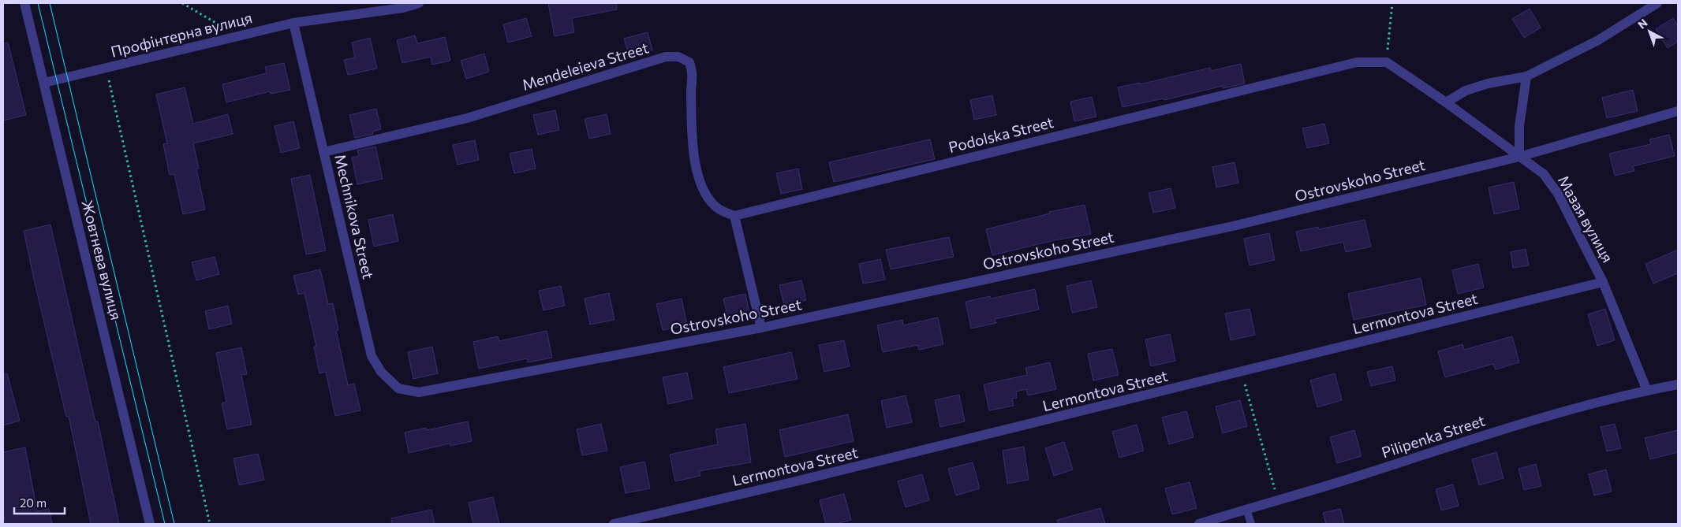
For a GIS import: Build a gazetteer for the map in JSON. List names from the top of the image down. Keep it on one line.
{"streets":{"street":["Профінтерна вулиця","Mendeleieva Street","Podolska Street","Ostrovskoho Street","Mechnikova Street","Мазая вулиця","Жовтнева вулиця","Lermontova Street","Pilipenka Street"]},"crossings":[["Профінтерна вулиця","Mechnikova Street"],["Профінтерна вулиця","Жовтнева вулиця"],["Mendeleieva Street","Podolska Street"],["Mendeleieva Street","Mechnikova Street"],["Podolska Street","Мазая вулиця"],["Ostrovskoho Street","Mechnikova Street"],["Ostrovskoho Street","Мазая вулиця"],["Мазая вулиця","Lermontova Street"],["Мазая вулиця","Pilipenka Street"]],"scale_bar":"20 m","north":"top left"}
